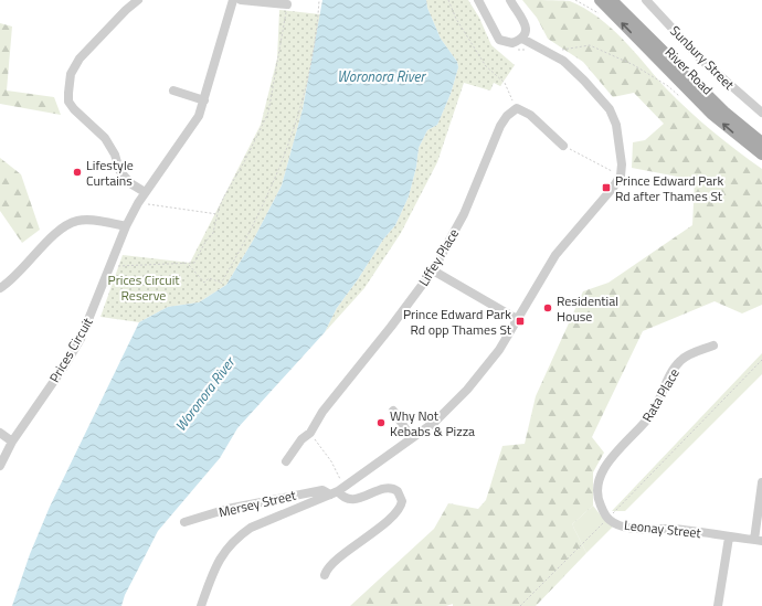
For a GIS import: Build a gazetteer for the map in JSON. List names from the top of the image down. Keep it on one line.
{"streets":{"main road":["River Road"],"street":["Sunbury Street","Liffey Place","Prices Circuit","Rata Place","Mersey Street","Leonay Street"]},"crossings":[["Rata Place","Leonay Street"]],"water":["Woronora River"],"parks":["Prices Circuit Reserve"],"places":{"other":["Lifestyle Curtains","Residential House","Why Not Kebabs & Pizza"],"transit":["Prince Edward Park Rd after Thames St","Prince Edward Park Rd opp Thames St"]}}
